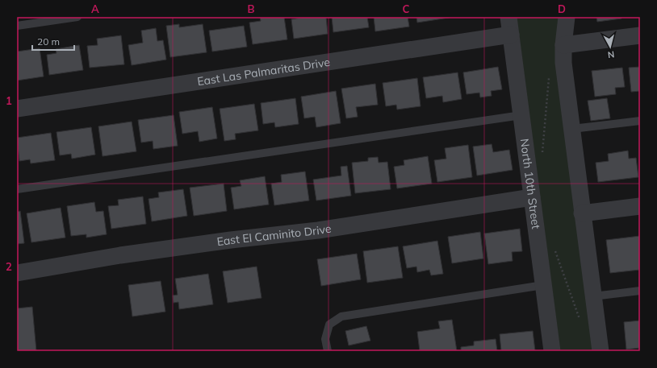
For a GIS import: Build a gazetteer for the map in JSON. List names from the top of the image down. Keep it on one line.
{"streets":{"street":["East Las Palmaritas Drive","North 10th Street","East El Caminito Drive"]},"crossings":[["East Las Palmaritas Drive","North 10th Street"],["North 10th Street","East El Caminito Drive"]],"scale_bar":"20 m","north":"bottom","grid":{"columns":["A","B","C","D"],"rows":["1","2"]}}
